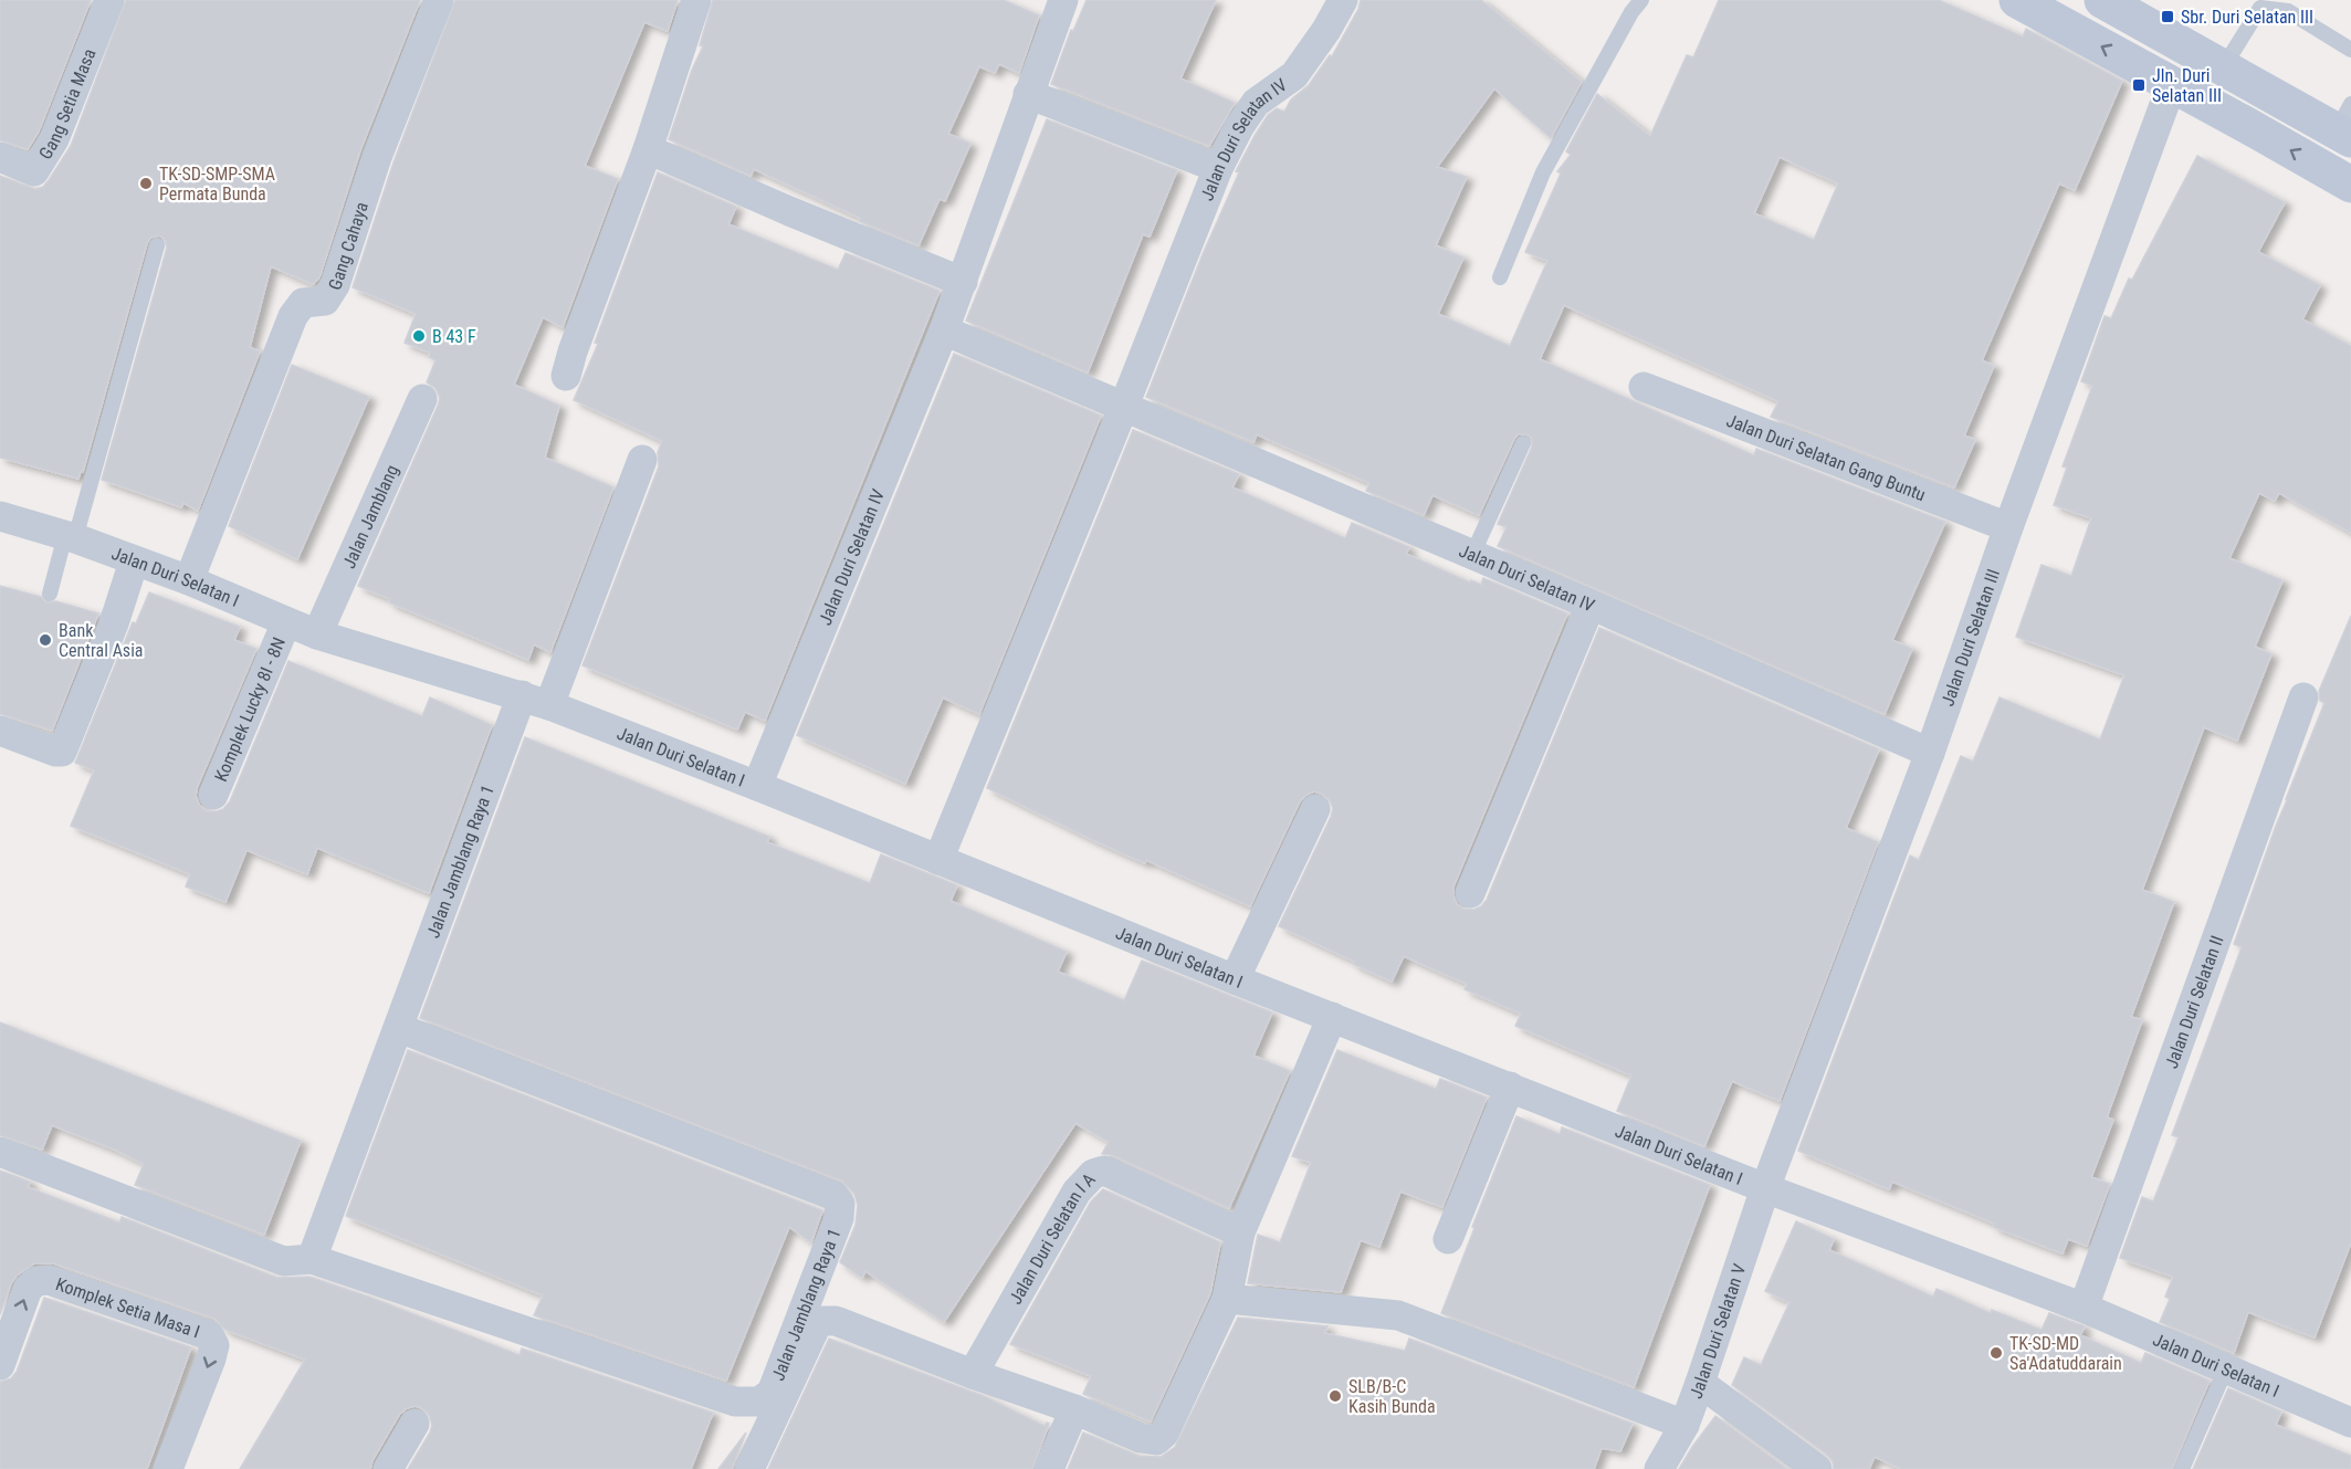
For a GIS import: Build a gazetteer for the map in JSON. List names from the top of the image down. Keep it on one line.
{"streets":{"street":["Gang Setia Masa","Jalan Duri Selatan IV","Gang Cahaya","Jalan Duri Selatan Gang Buntu","Jalan Jamblang","Jalan Duri Selatan I","Jalan Duri Selatan III","Komplek Lucky 8I - 8N","Jalan Jamblang Raya 1","Jalan Duri Selatan II","Jalan Duri Selatan I A","Komplek Setia Masa I","Jalan Duri Selatan V"]},"crossings":[["Jalan Duri Selatan IV","Jalan Duri Selatan I"],["Jalan Duri Selatan IV","Jalan Duri Selatan III"],["Gang Cahaya","Jalan Duri Selatan I"],["Jalan Duri Selatan Gang Buntu","Jalan Duri Selatan III"],["Jalan Jamblang","Jalan Duri Selatan I"],["Jalan Duri Selatan I","Jalan Duri Selatan III"],["Jalan Duri Selatan I","Komplek Lucky 8I - 8N"],["Jalan Duri Selatan I","Jalan Jamblang Raya 1"],["Jalan Duri Selatan I","Jalan Duri Selatan II"],["Jalan Duri Selatan I","Jalan Duri Selatan V"],["Jalan Duri Selatan III","Jalan Duri Selatan V"]],"places":{"transit":["Sbr. Duri Selatan III","Jln. Duri Selatan III"],"other":["TK-SD-SMP-SMA Permata Bunda","B 43 F","Bank Central Asia","TK-SD-MD Sa'Adatuddarain","SLB/B-C Kasih Bunda"]}}
